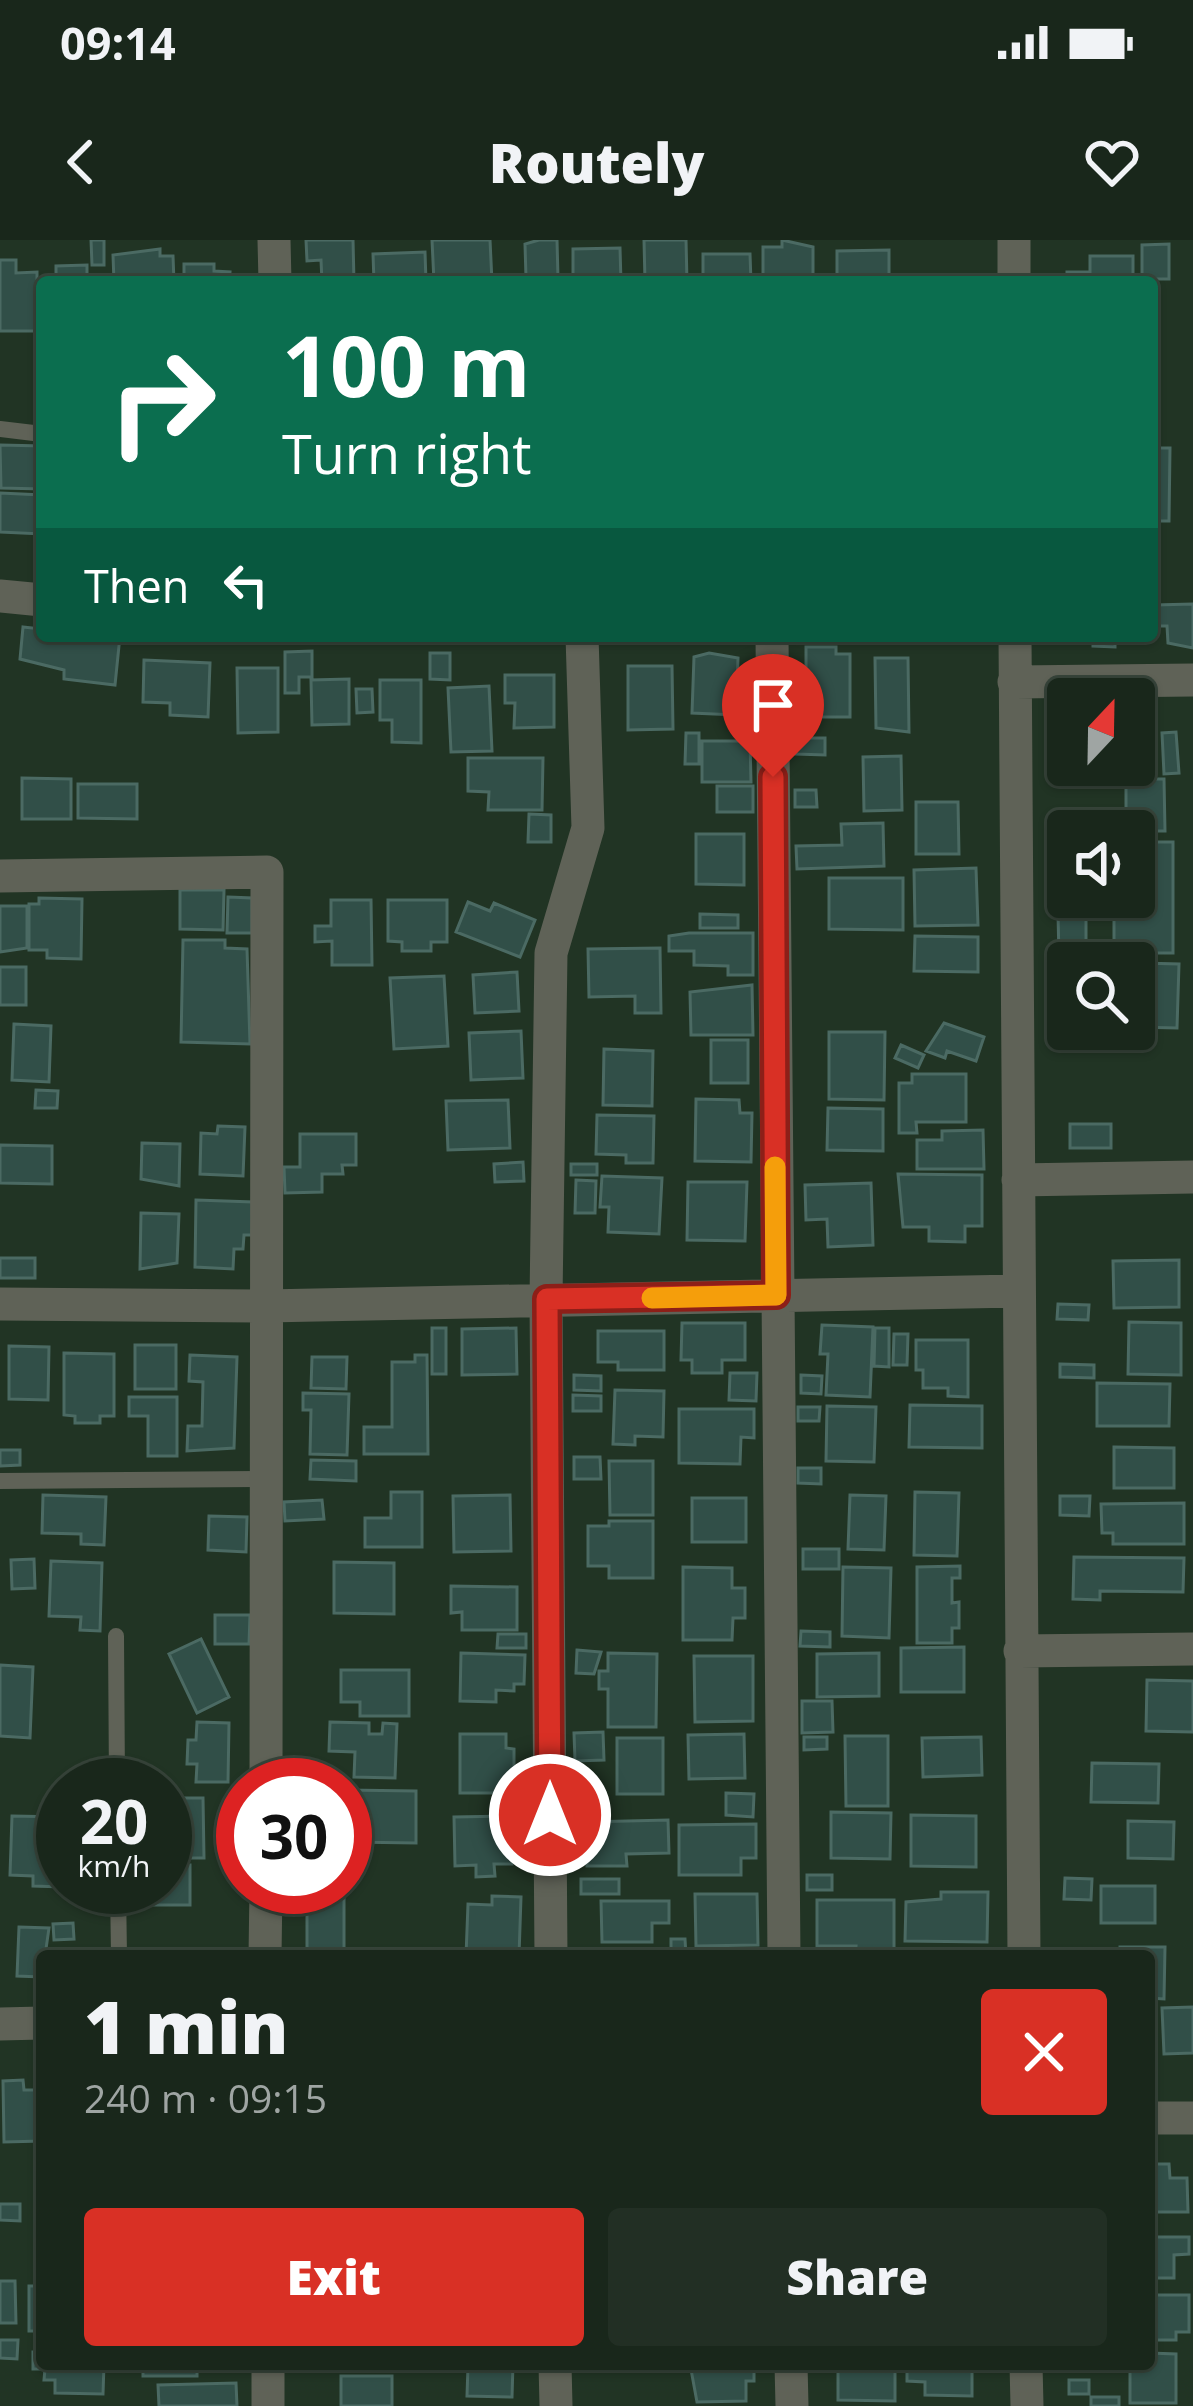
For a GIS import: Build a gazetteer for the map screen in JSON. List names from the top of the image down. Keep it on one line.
{"north":"top","page":{"status":"09:14","header":"Routely","turn":["100 m","Turn right"],"then":"Then","speed":"20 km/h","limit":"30","heading":["1 min","240 m · 09:15"],"buttons":["Exit","Share"]}}
